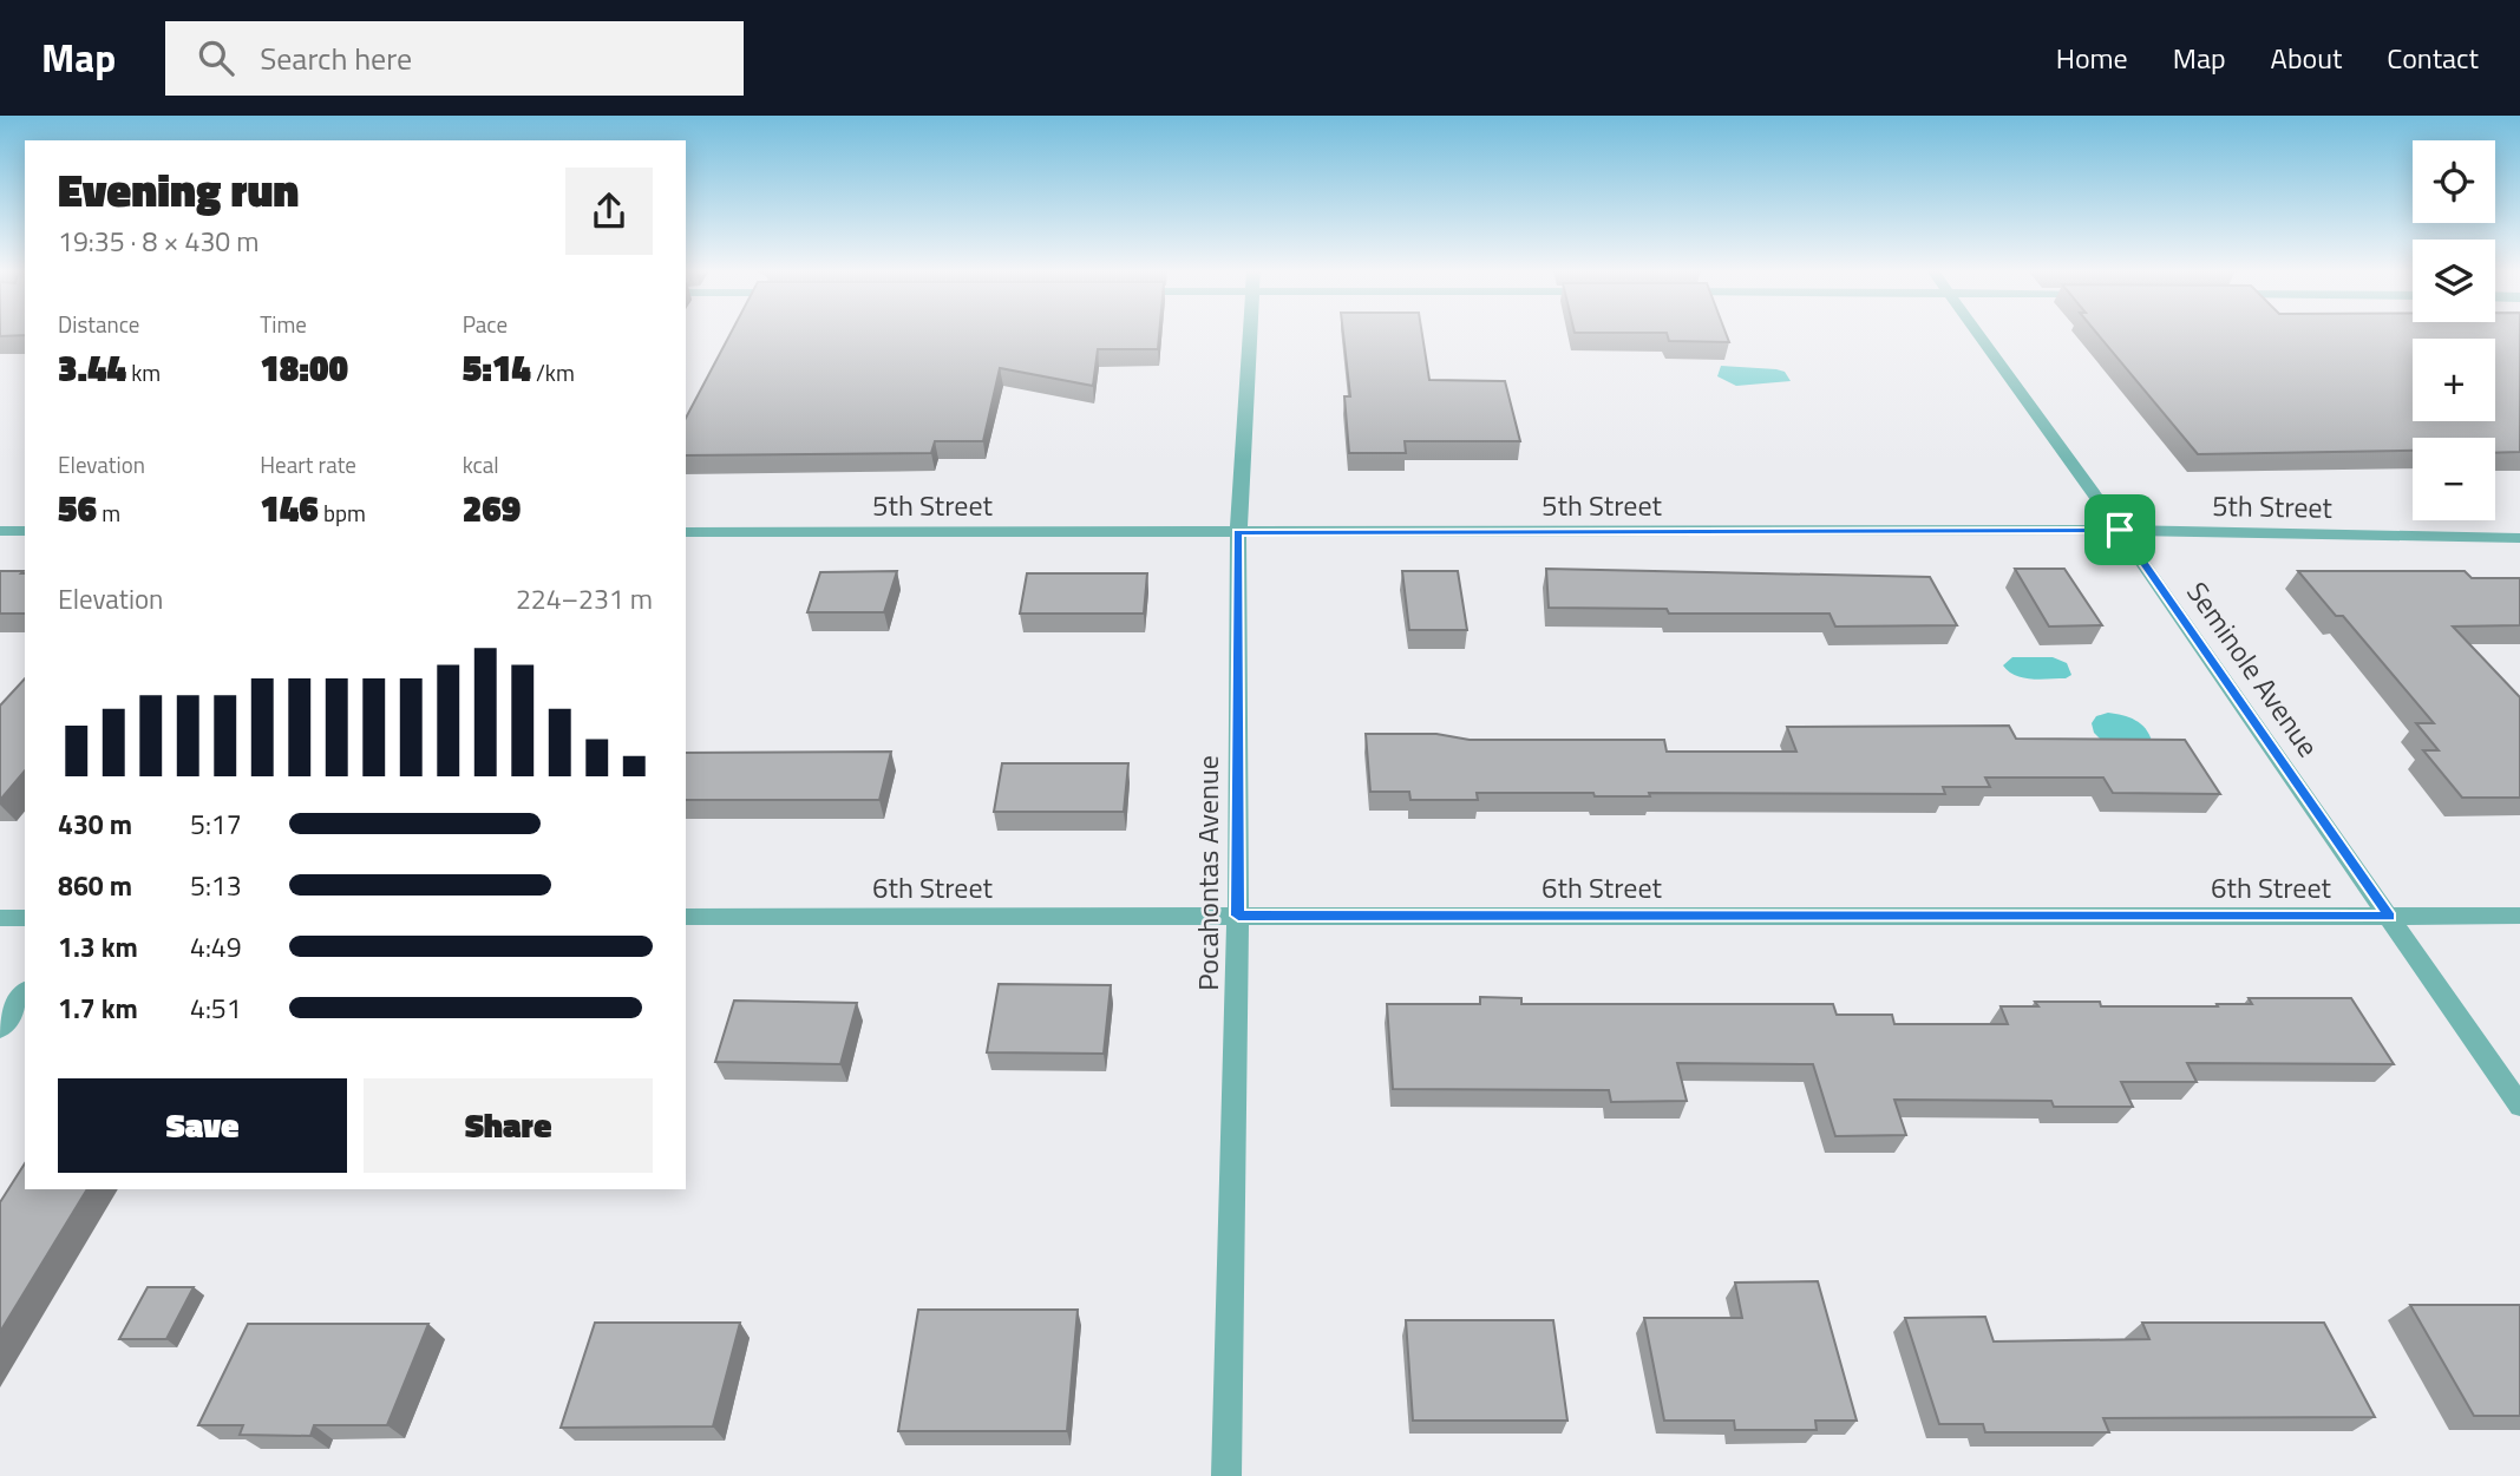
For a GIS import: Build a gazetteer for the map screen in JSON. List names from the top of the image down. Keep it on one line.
{"streets":{"street":["5th Street","Seminole Avenue","Pocahontas Avenue","6th Street"]},"crossings":[["5th Street","Seminole Avenue"],["5th Street","Pocahontas Avenue"],["Seminole Avenue","6th Street"],["Pocahontas Avenue","6th Street"]],"page":{"header":"Map","search":"Search here","nav":["Home","Map","About","Contact"],"map_buttons":["+","−"],"heading":["Evening run","19:35 · 8 × 430 m"],"stats":[["Distance","3.44 km"],["Time","18:00"],["Pace","5:14 /km"],["Elevation","56 m"],["Heart rate","146 bpm"],["kcal","269"]],"chart":["Elevation","224–231 m"],"list":[{"name":"430 m","note":"5:17"},{"name":"860 m","note":"5:13"},{"name":"1.3 km","note":"4:49"},{"name":"1.7 km","note":"4:51"}],"buttons":["Save","Share"]}}
